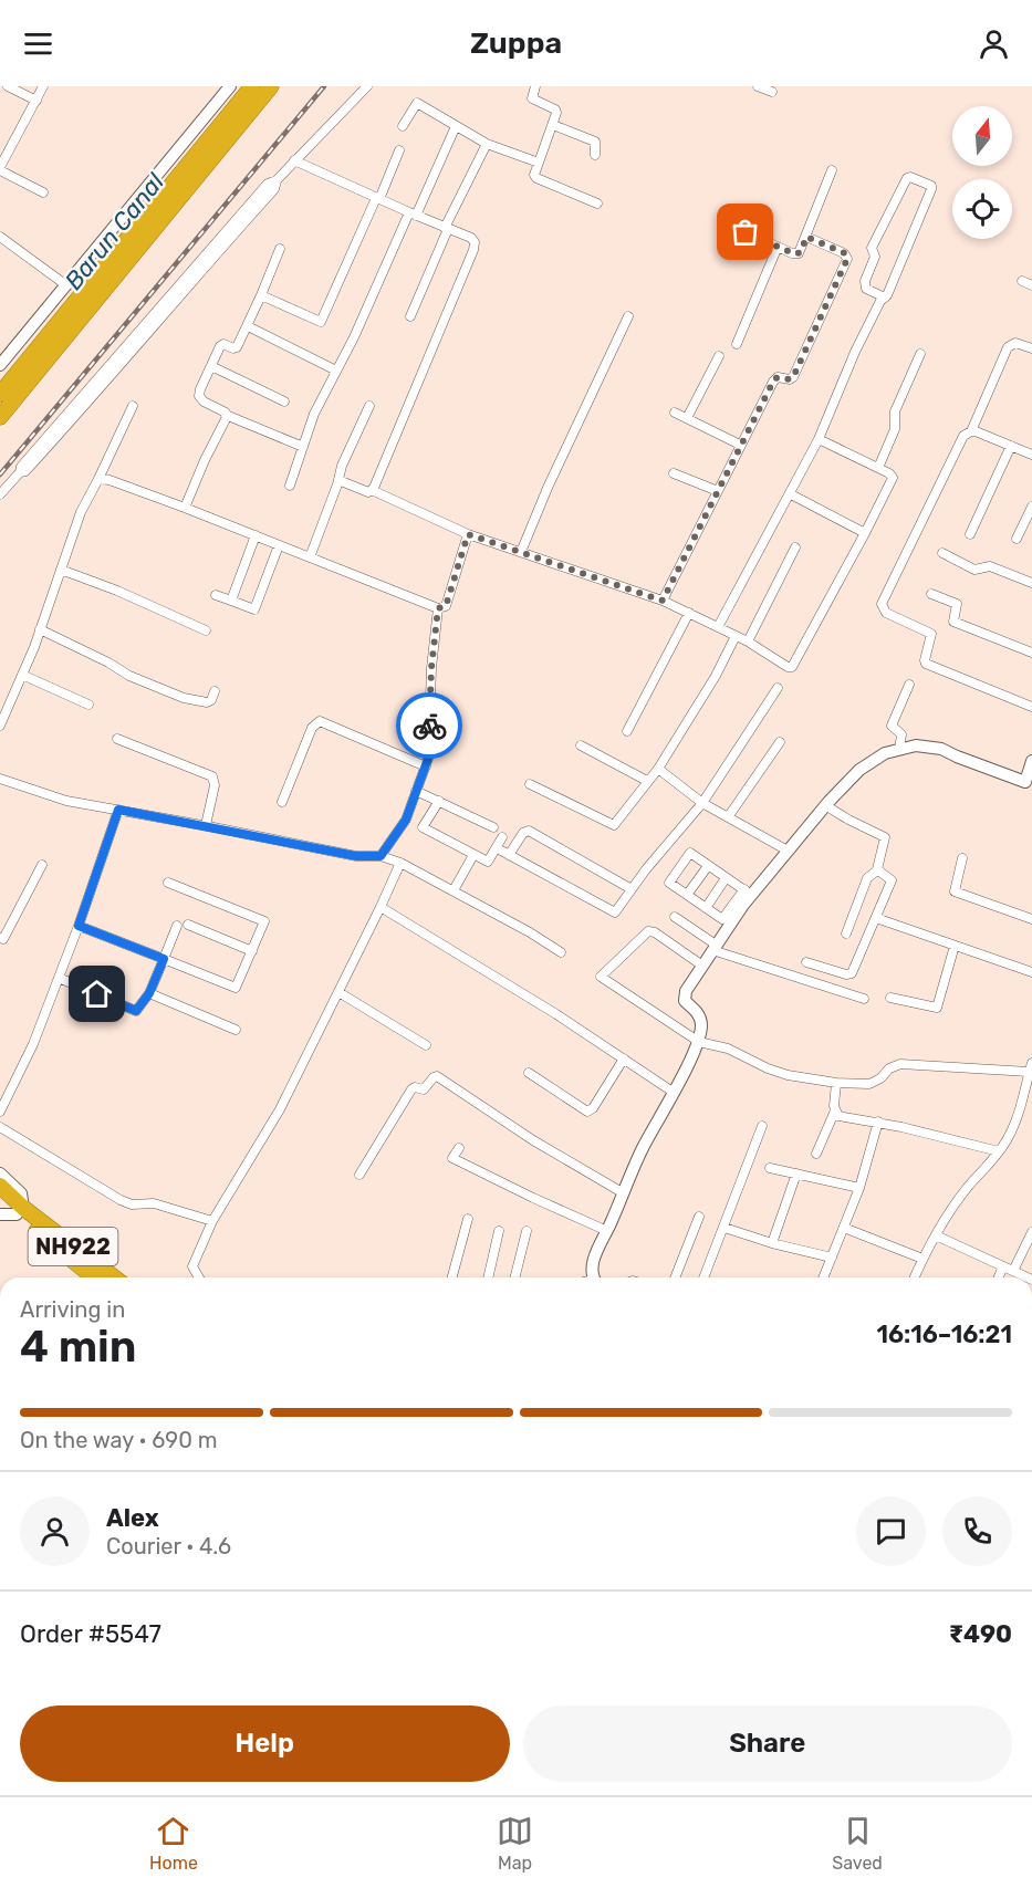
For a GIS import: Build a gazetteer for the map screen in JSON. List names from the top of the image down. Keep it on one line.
{"streets":{"highway":["NH922"]},"water":["Barun Canal"],"north":"top","page":{"header":"Zuppa","heading":["4 min","Arriving in","16:16–16:21"],"panel":["Alex","Courier · 4.6","Order #5547","₹490"],"bar":"On the way · 690 m","buttons":["Help","Share"],"tabs":["Home","Map","Saved"]}}
